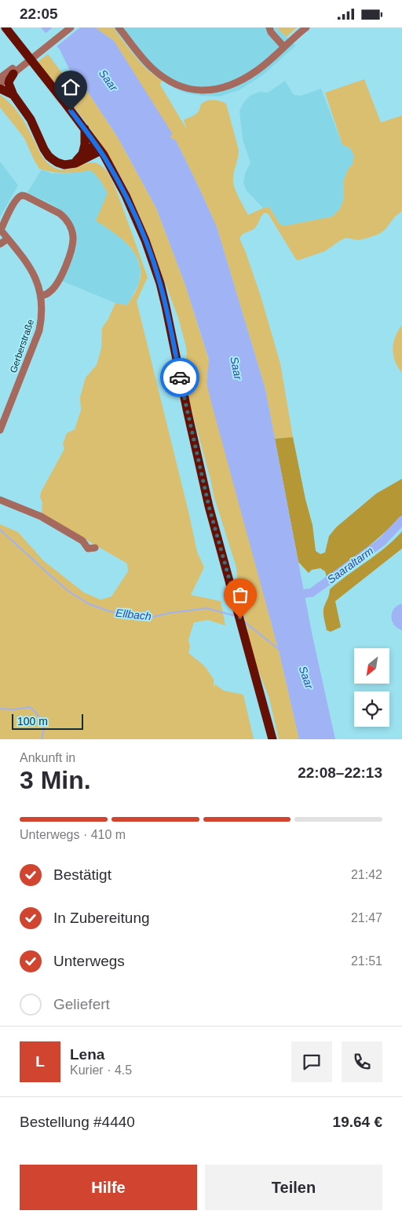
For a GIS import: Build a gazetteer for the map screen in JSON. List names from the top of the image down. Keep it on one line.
{"streets":{"street":["Gerberstraße"]},"water":["Saar","Saaraltarm","Ellbach"],"scale_bar":"100 m","north":"bottom left","page":{"status":"22:05","scale":"100 m","heading":["3 Min.","Ankunft in","22:08–22:13"],"panel":["Lena","Kurier · 4.5","Bestellung #4440","19.64 €"],"bar":"Unterwegs · 410 m","list":[["Bestätigt","21:42"],["In Zubereitung","21:47"],["Unterwegs","21:51"],"Geliefert"],"round":"L","buttons":["Hilfe","Teilen"]}}
